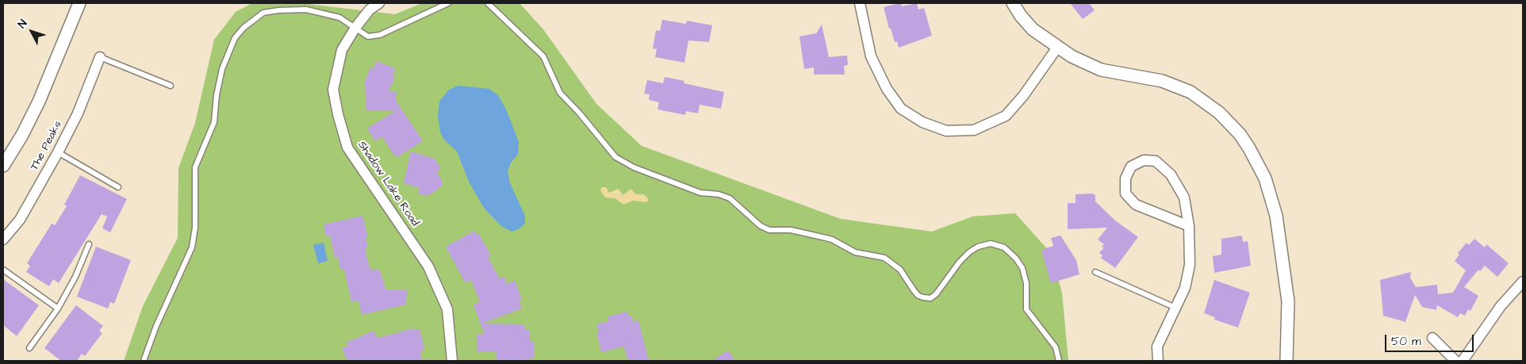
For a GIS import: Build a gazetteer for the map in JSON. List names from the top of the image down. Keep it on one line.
{"streets":{"street":["The Peaks","Shadow Lake Road"]},"scale_bar":"50 m","north":"top left"}
